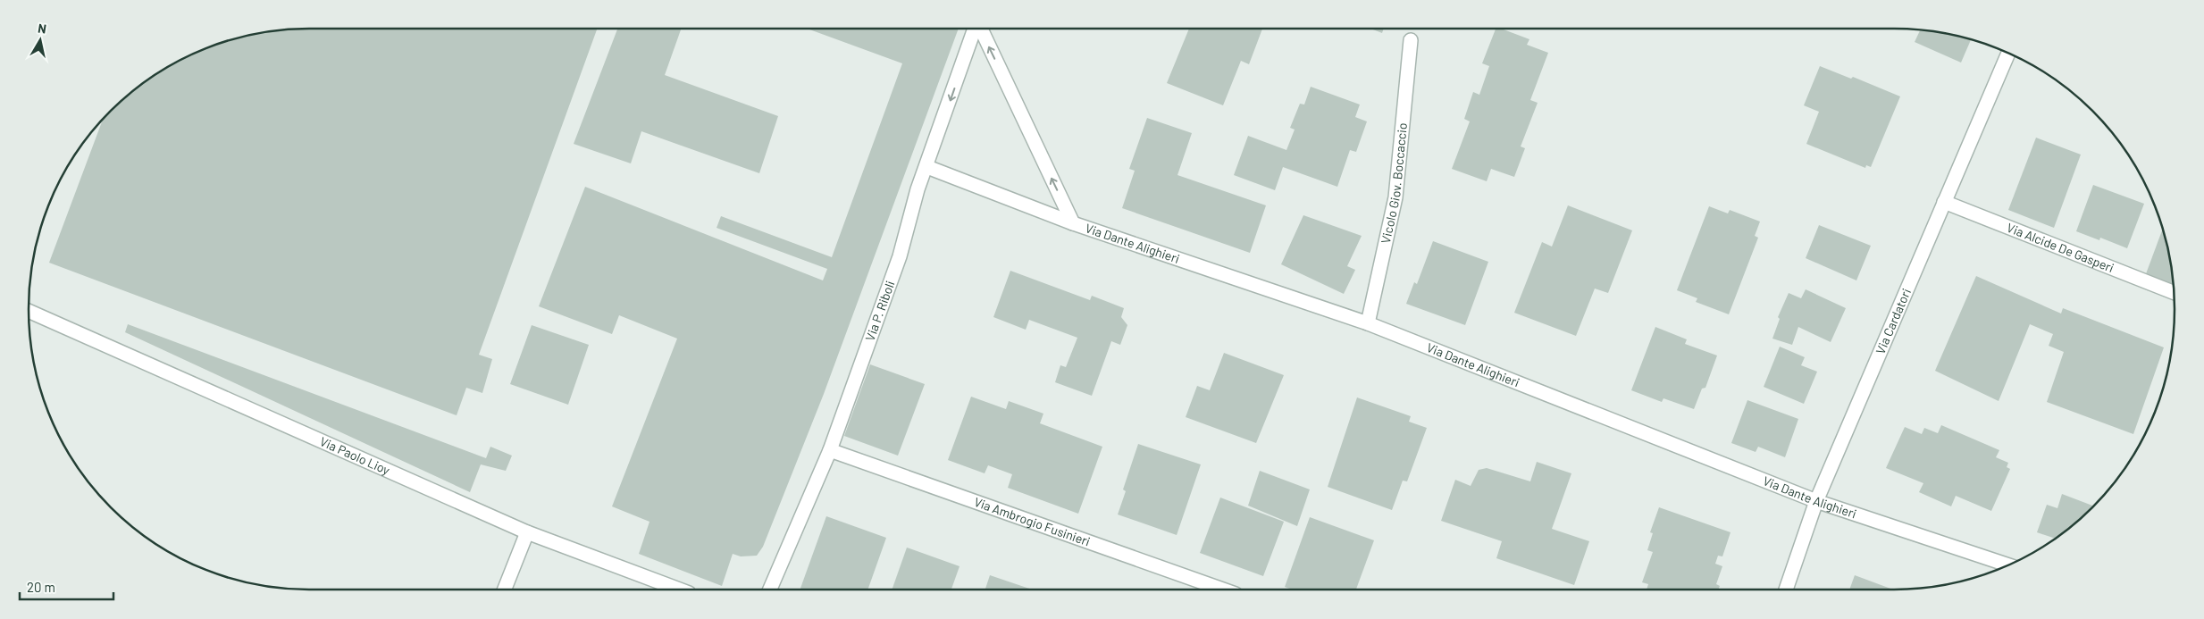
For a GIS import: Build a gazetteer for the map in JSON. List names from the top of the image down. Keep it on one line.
{"streets":{"street":["Vicolo Giov. Boccaccio","Via Dante Alighieri","Via Alcide De Gasperi","Via P. Riboli","Via Cardatori","Via Paolo Lioy","Via Ambrogio Fusinieri"]},"crossings":[["Vicolo Giov. Boccaccio","Via Dante Alighieri"],["Via Dante Alighieri","Via P. Riboli"],["Via Dante Alighieri","Via Cardatori"],["Via Alcide De Gasperi","Via Cardatori"],["Via P. Riboli","Via Ambrogio Fusinieri"]],"scale_bar":"20 m","north":"top"}
